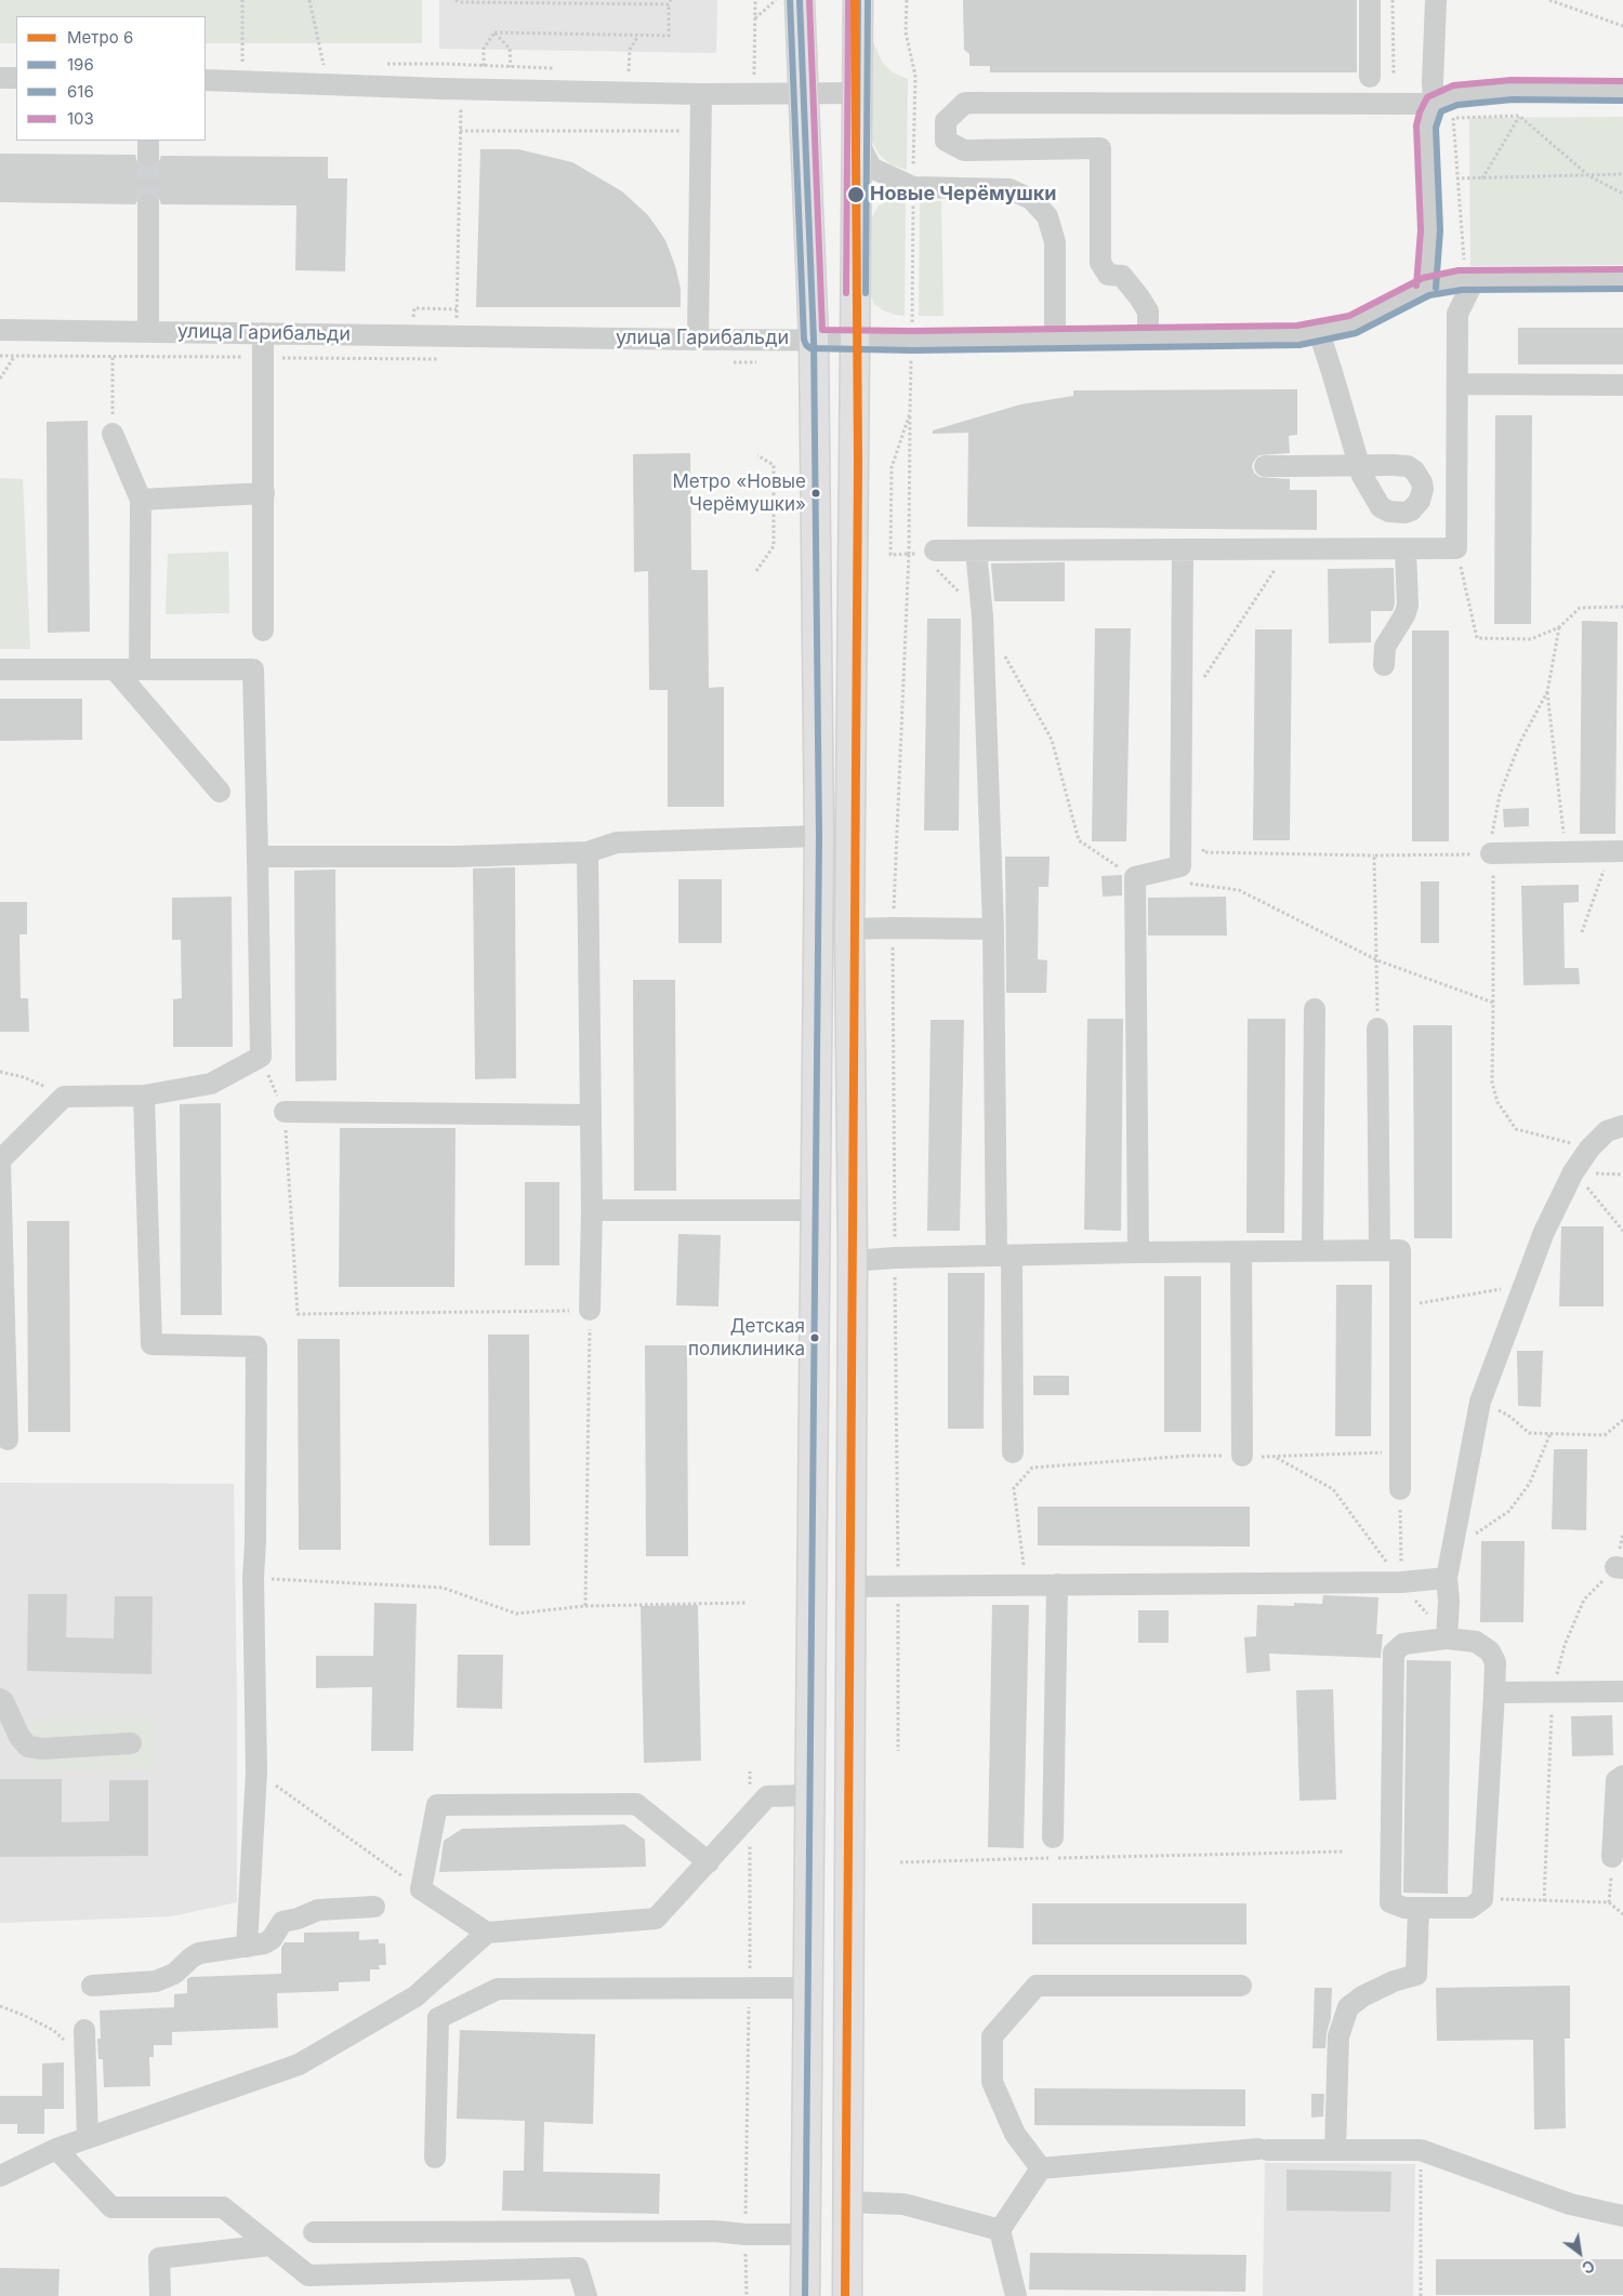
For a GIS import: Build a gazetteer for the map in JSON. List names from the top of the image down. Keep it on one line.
{"streets":{"street":["улица Гарибальди"]},"places":["Новые Черёмушки","Метро «Новые Черёмушки»","Детская поликлиника"],"lines":["metro line 6","transit line 196","transit line 616","transit line 103"],"legend":["Метро 6","196","616","103"],"north":"bottom right"}
